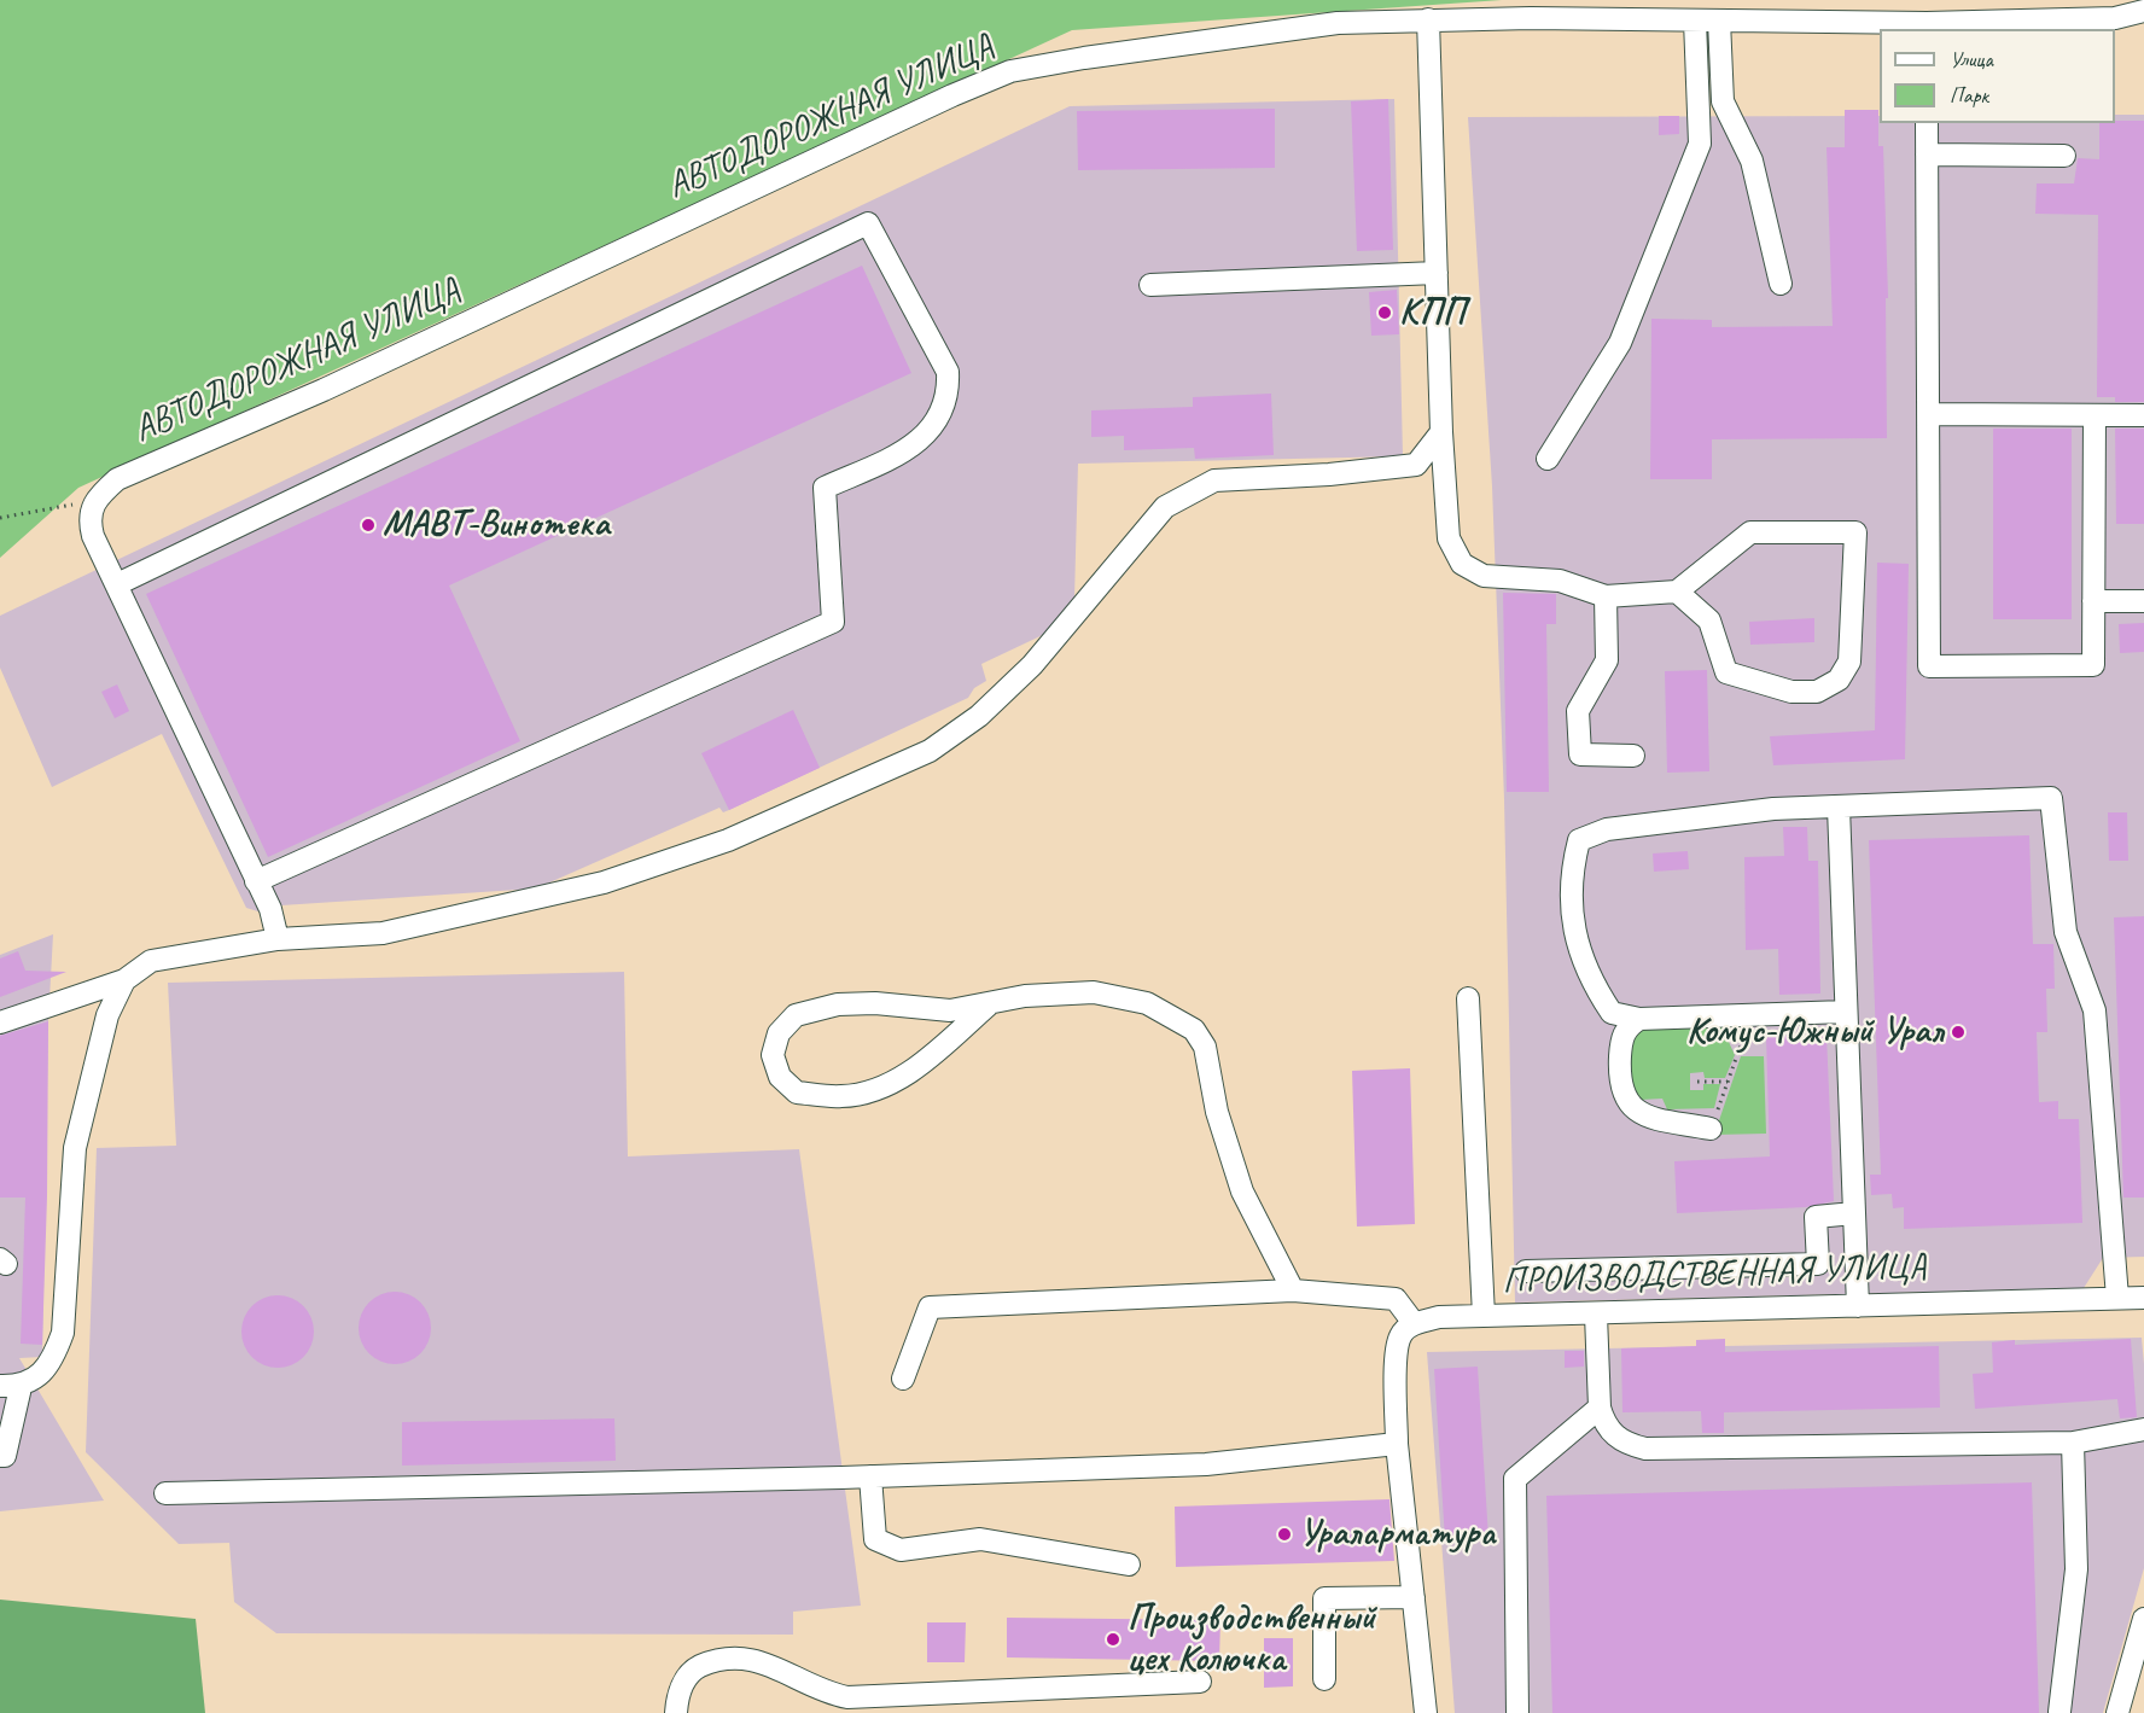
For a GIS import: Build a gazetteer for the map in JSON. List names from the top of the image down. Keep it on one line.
{"streets":{"street":["АВТОДОРОЖНАЯ УЛИЦА","ПРОИЗВОДСТВЕННАЯ УЛИЦА"]},"places":["КПП","МАВТ-Винотека","Комус-Южный Урал","Ураларматура","Производственный цех Колючка"],"legend":["Улица","Парк"]}
